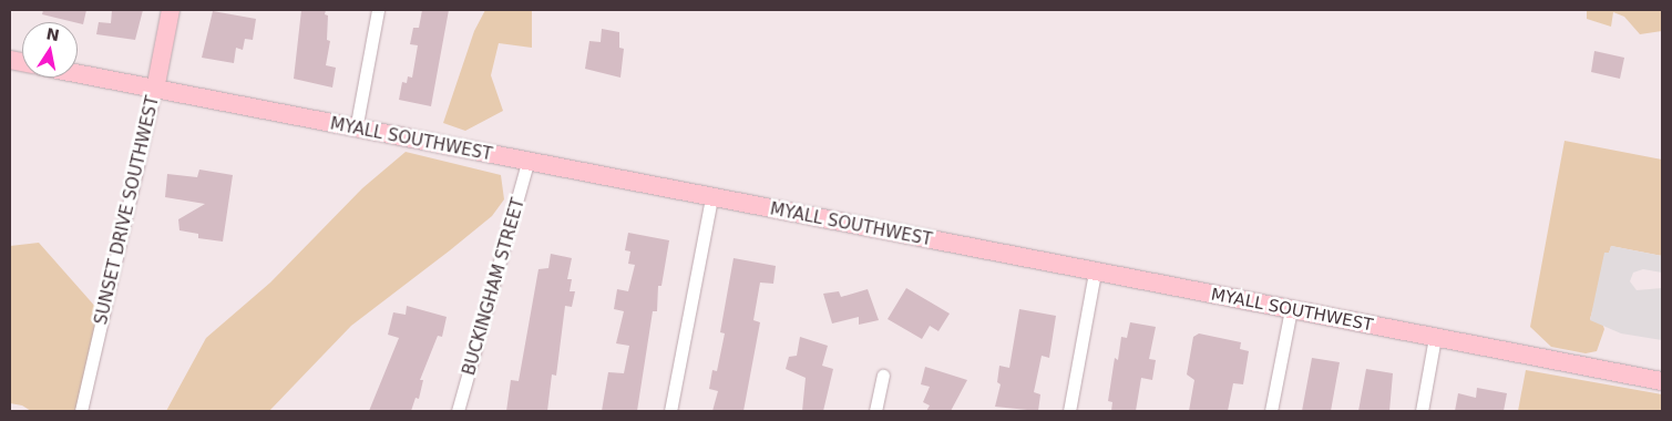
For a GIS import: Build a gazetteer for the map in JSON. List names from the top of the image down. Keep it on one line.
{"streets":{"street":["MYALL SOUTHWEST","SUNSET DRIVE SOUTHWEST","BUCKINGHAM STREET"]},"crossings":[["MYALL SOUTHWEST","SUNSET DRIVE SOUTHWEST"],["MYALL SOUTHWEST","BUCKINGHAM STREET"]],"north":"top"}
